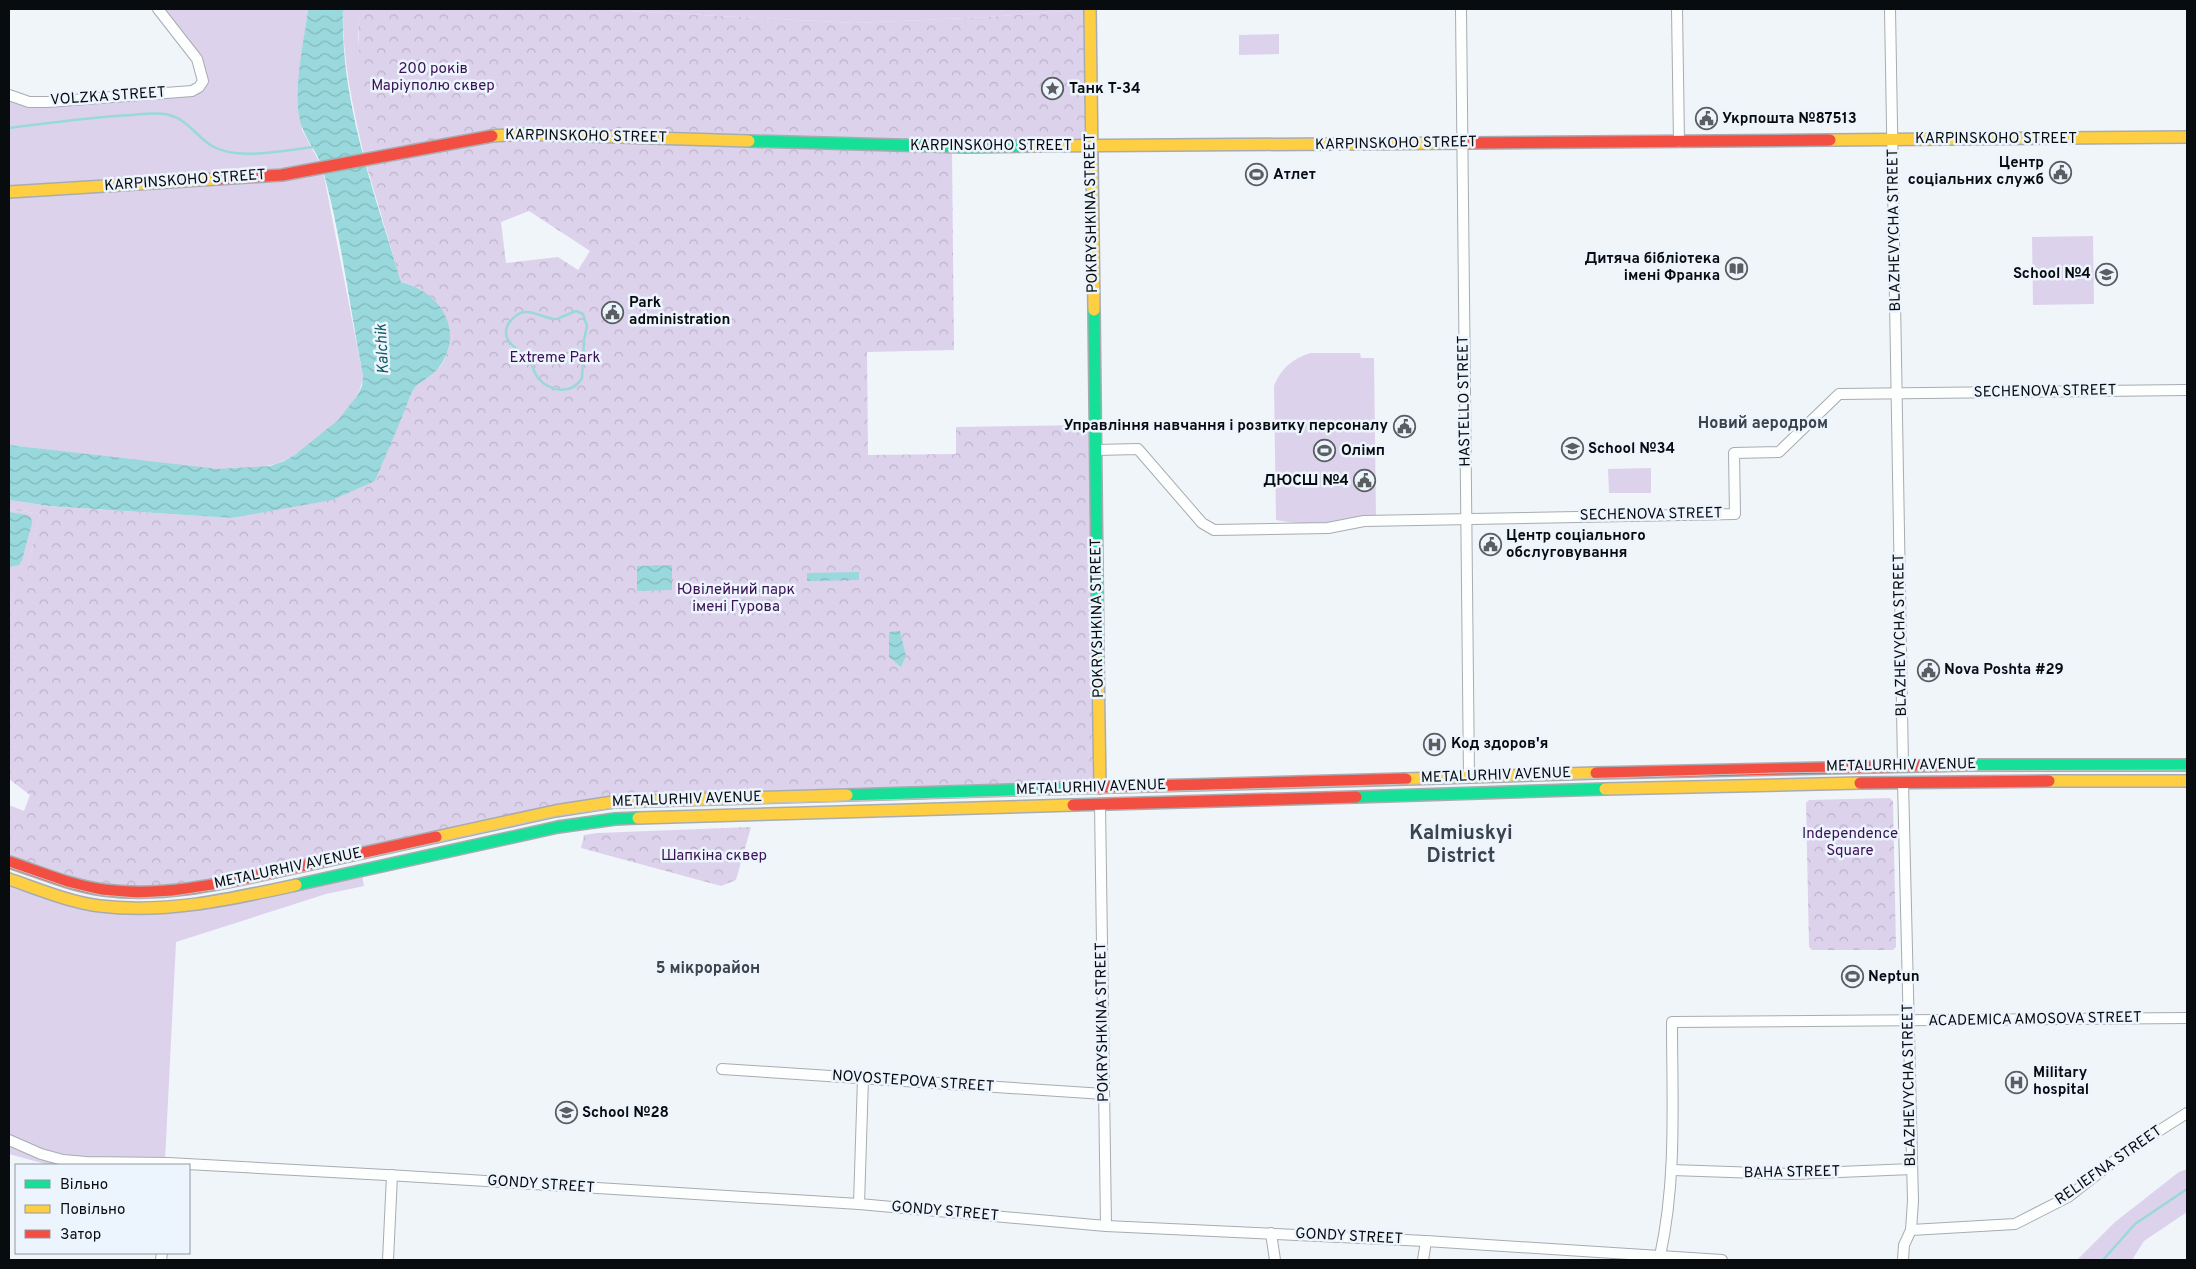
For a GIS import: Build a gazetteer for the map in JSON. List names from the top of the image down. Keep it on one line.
{"streets":{"main road":["KARPINSKOHO STREET","POKRYSHKINA STREET","BLAZHEVYCHA STREET","HASTELLO STREET","METALURHIV AVENUE"],"street":["VOLZKA STREET","SECHENOVA STREET","ACADEMICA AMOSOVA STREET","NOVOSTEPOVA STREET","RELIEFNA STREET","BAHA STREET","GONDY STREET"]},"crossings":[["KARPINSKOHO STREET","POKRYSHKINA STREET"],["KARPINSKOHO STREET","BLAZHEVYCHA STREET"],["KARPINSKOHO STREET","HASTELLO STREET"],["POKRYSHKINA STREET","SECHENOVA STREET"],["POKRYSHKINA STREET","METALURHIV AVENUE"],["POKRYSHKINA STREET","NOVOSTEPOVA STREET"],["POKRYSHKINA STREET","GONDY STREET"],["BLAZHEVYCHA STREET","SECHENOVA STREET"],["BLAZHEVYCHA STREET","METALURHIV AVENUE"],["BLAZHEVYCHA STREET","ACADEMICA AMOSOVA STREET"],["BLAZHEVYCHA STREET","RELIEFNA STREET"],["BLAZHEVYCHA STREET","BAHA STREET"],["SECHENOVA STREET","HASTELLO STREET"],["HASTELLO STREET","METALURHIV AVENUE"],["ACADEMICA AMOSOVA STREET","BAHA STREET"]],"districts":["Новий аеродром","Kalmiuskyi District","5 мікрорайон"],"water":["Kalchik"],"parks":["200 років Маріуполю сквер","Extreme Park","Ювілейний парк імені Гурова","Independence Square","Шапкіна сквер"],"places":{"place":["Танк Т-34"],"public building":["Укрпошта №87513","Центр соціальних служб","Park administration","Управління навчання і розвитку персоналу","ДЮСШ №4","Центр соціального обслуговування","Nova Poshta #29"],"sports":["Атлет","Олімп","Neptun"],"library":["Дитяча бібліотека імені Франка"],"school or university":["School №4","School №34","School №28"],"hospital":["Код здоров'я","Military hospital"]},"legend":["Вільно","Повільно","Затор"]}
